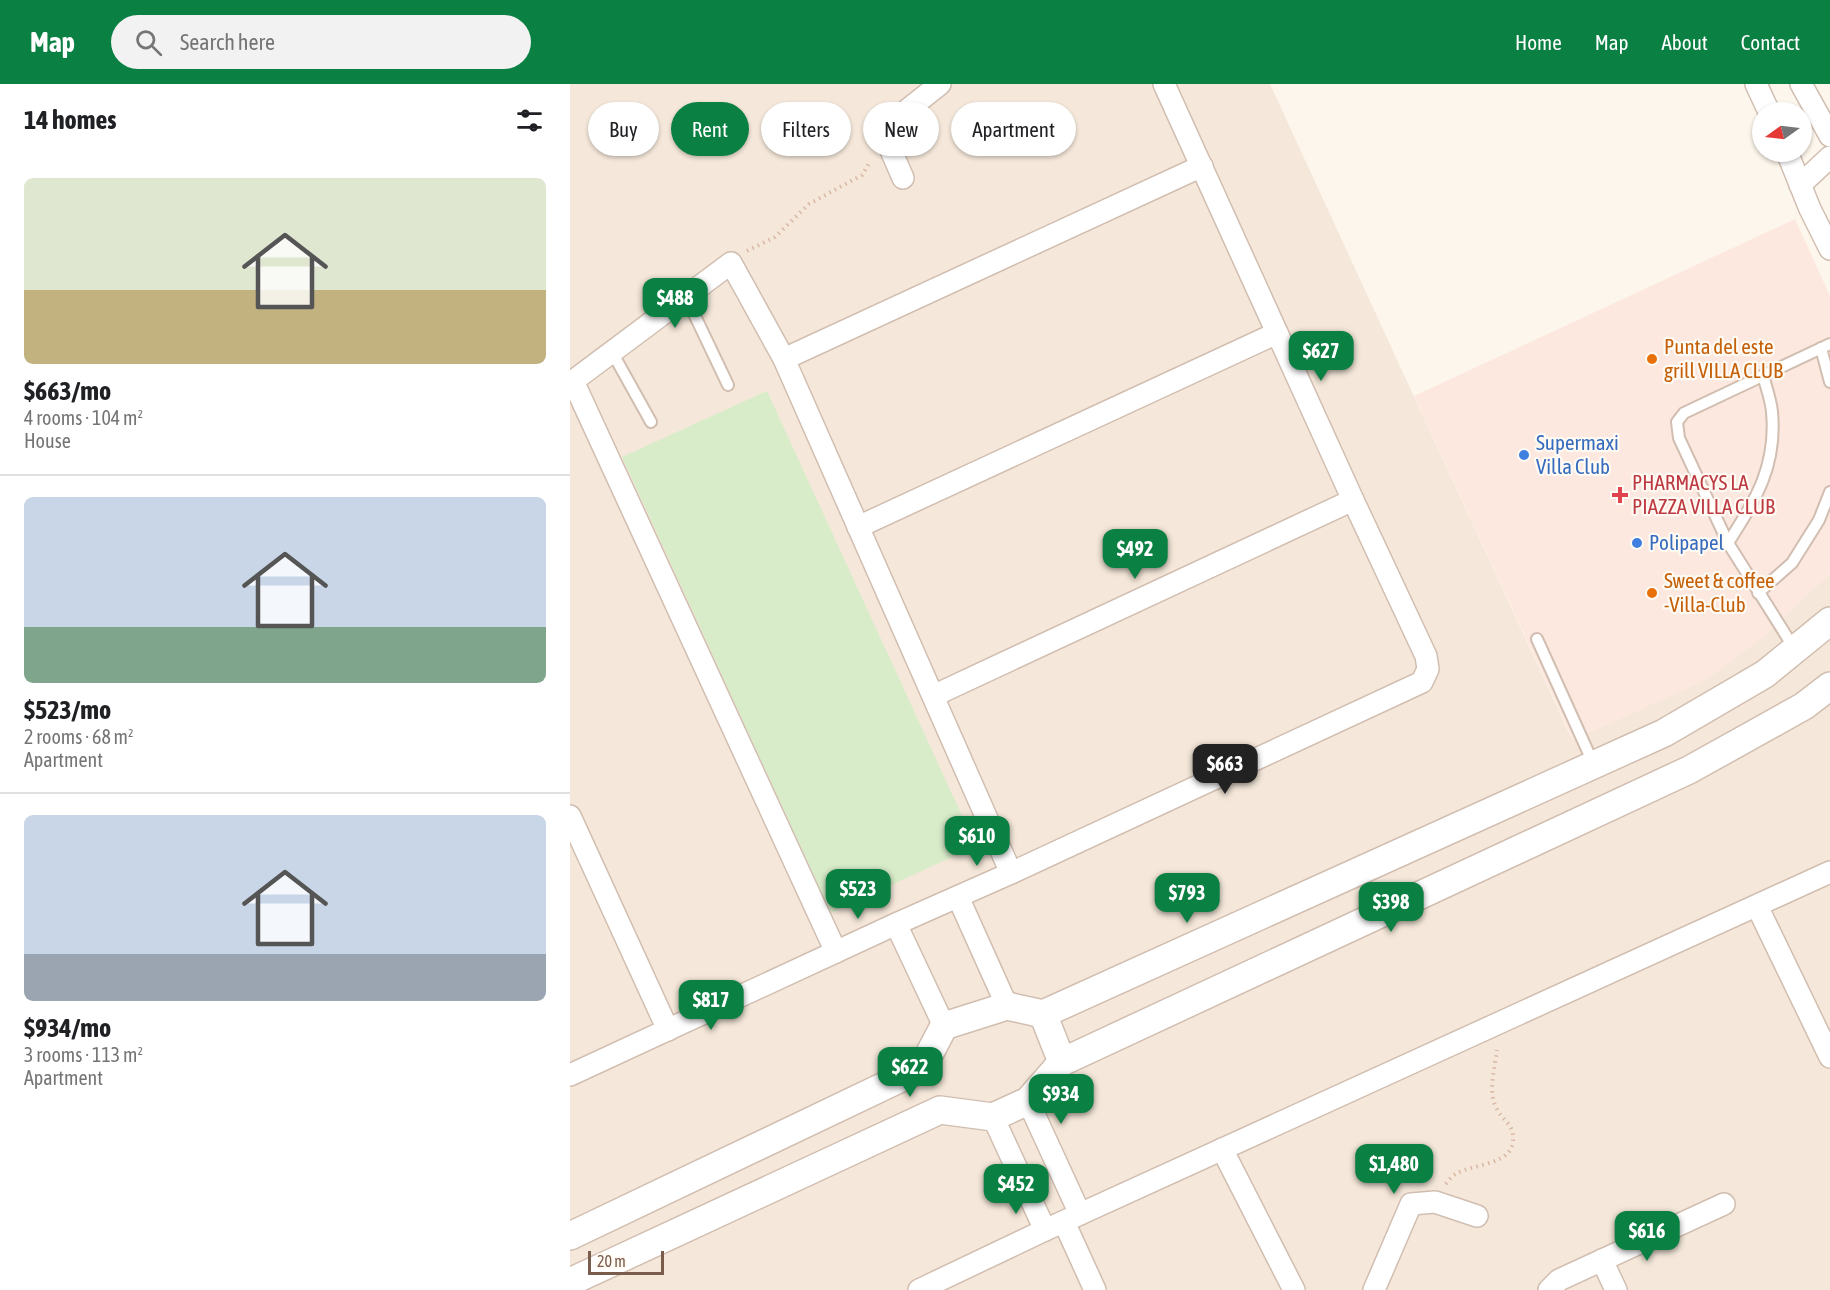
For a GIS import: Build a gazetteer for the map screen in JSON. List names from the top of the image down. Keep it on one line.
{"places":{"other":["Punta del este grill VILLA CLUB","Supermaxi Villa Club","Polipapel","Sweet & coffee -Villa-Club"],"health":["PHARMACYS LA PIAZZA VILLA CLUB"]},"scale_bar":"20 m","north":"left","page":{"header":"Map","search":"Search here","nav":["Home","Map","About","Contact"],"heading":"14 homes","chip":["Buy","Rent","Filters","New","Apartment"],"list":[{"name":"$663/mo","note":"4 rooms · 104 m² · House"},{"name":"$523/mo","note":"2 rooms · 68 m² · Apartment"},{"name":"$934/mo","note":"3 rooms · 113 m² · Apartment"}],"price":["$488","$627","$492","$663","$610","$523","$793","$398","$817","$622","$934","$1,480","$452","$616"],"scale":"20 m"}}
